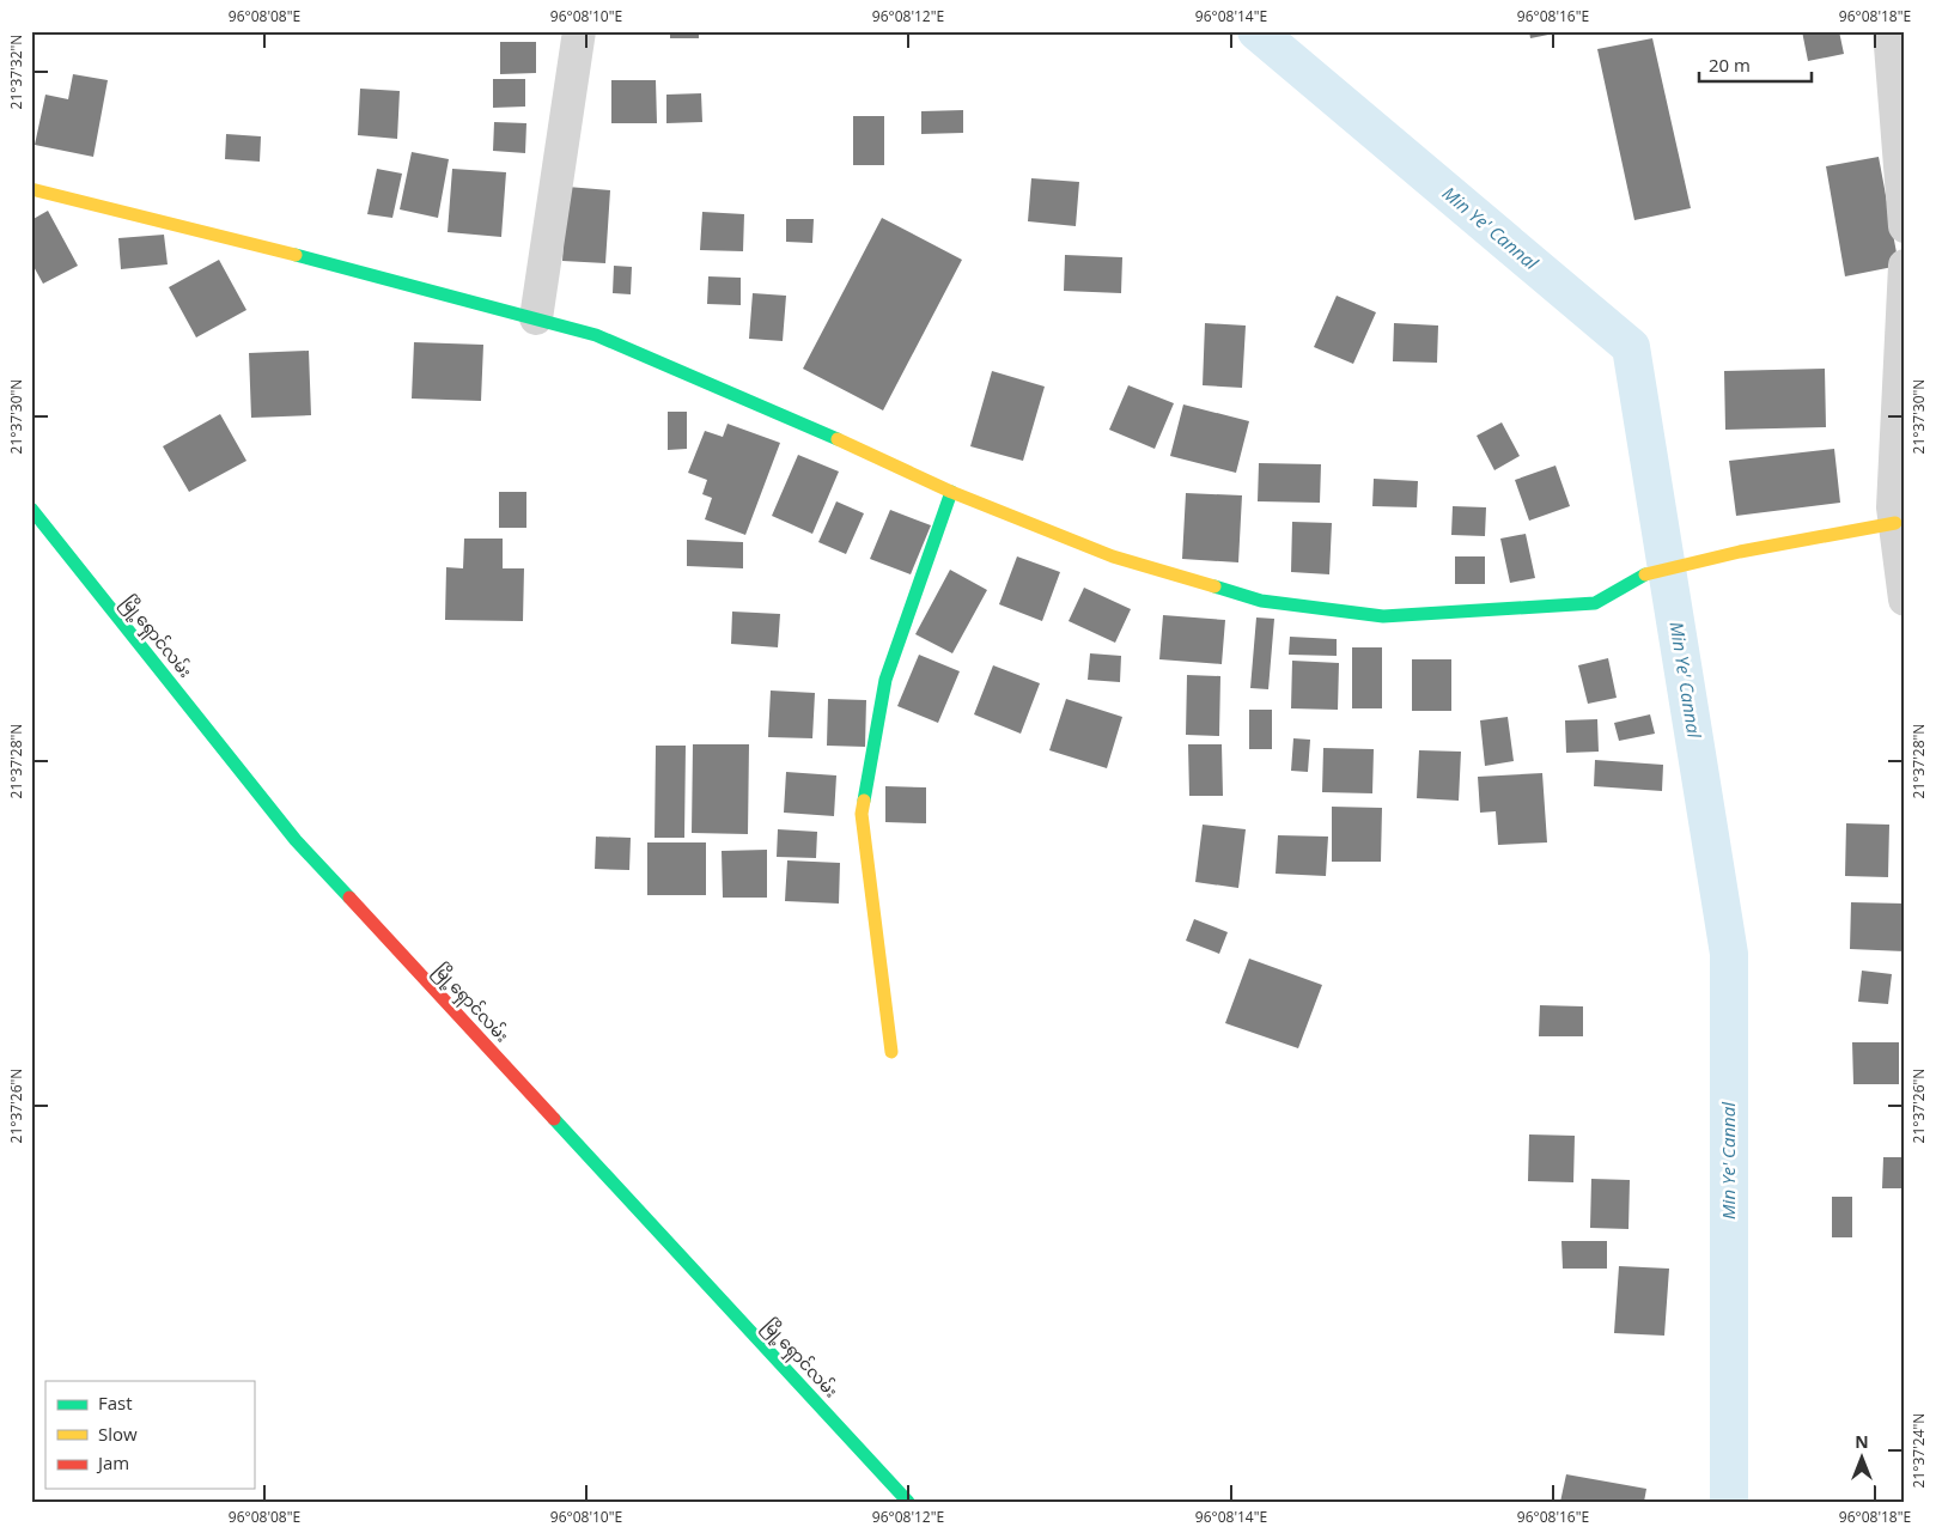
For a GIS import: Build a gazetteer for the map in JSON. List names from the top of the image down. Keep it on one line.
{"streets":{"street":["မြို့ရှောင်လမ်း"]},"water":["Min Ye' Cannal"],"legend":["Fast","Slow","Jam"],"scale_bar":"20 m","north":"top","coordinates":["96°08'08\"E","96°08'10\"E","96°08'12\"E","96°08'14\"E","96°08'16\"E","96°08'18\"E","21°37'32\"N","21°37'30\"N","21°37'28\"N","21°37'26\"N","21°37'24\"N"]}
